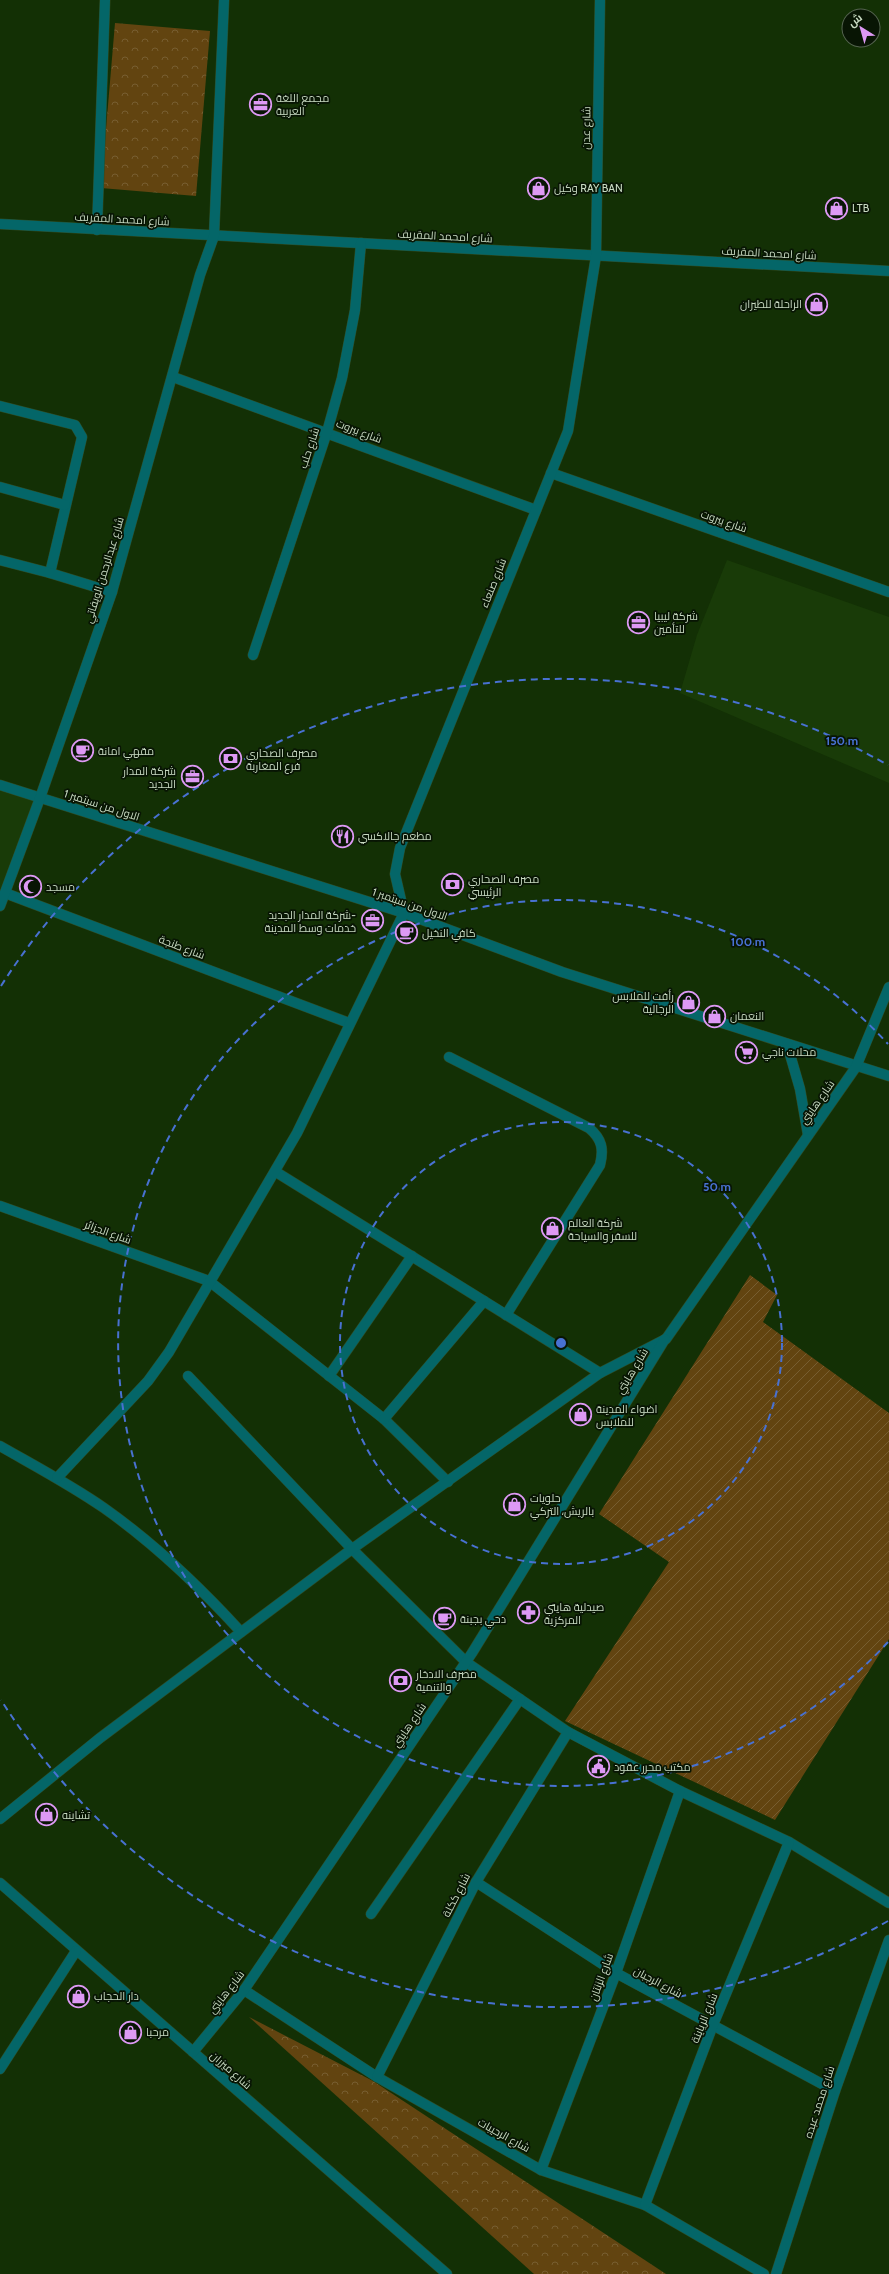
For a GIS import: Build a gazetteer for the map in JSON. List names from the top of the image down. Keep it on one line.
{"streets":{"street":["شارع عدن","شارع امحمد المقريف","شارع بيروت","شارع حلب","شارع عبدالرحمن الويفاتي","شارع صنعاء","الاول من سبتمبر 1","شارع طنجة","شارع هايتي","شارع الجزائر","شارع ككلة","شارع الزنتان","شارع الرجبان","شارع الرياينة","شارع ميزران","شارع محمد عبده","شارع الرحيبات"]},"crossings":[["شارع عدن","شارع امحمد المقريف"],["شارع عدن","شارع صنعاء"],["شارع امحمد المقريف","شارع حلب"],["شارع امحمد المقريف","شارع عبدالرحمن الويفاتي"],["شارع امحمد المقريف","شارع صنعاء"],["شارع بيروت","شارع حلب"],["شارع بيروت","شارع عبدالرحمن الويفاتي"],["شارع بيروت","شارع صنعاء"],["شارع عبدالرحمن الويفاتي","الاول من سبتمبر 1"],["شارع عبدالرحمن الويفاتي","شارع طنجة"],["شارع صنعاء","الاول من سبتمبر 1"],["الاول من سبتمبر 1","شارع هايتي"],["شارع هايتي","شارع الجزائر"],["شارع هايتي","شارع ميزران"],["شارع هايتي","شارع الرحيبات"],["شارع ككلة","شارع الرجبان"],["شارع ككلة","شارع الرحيبات"],["شارع الزنتان","شارع الرجبان"],["شارع الزنتان","شارع الرحيبات"],["شارع الرجبان","شارع الرياينة"],["شارع الرجبان","شارع محمد عبده"],["شارع الرياينة","شارع الرحيبات"]],"places":{"office":["مجمع اللغة العربية","شركة ليبيا للتأمين","شركة المدار الجديد","شركة المدار الجديد- خدمات وسط المدينة"],"shop":["وكيل RAY BAN","LTB","الراحلة للطيران","رأفت للملابس الرجالية","النعمان","شركة العالم للسفر والسياحة","اضواء المدينة للملابس","حلويات بالريش، التركي","تشاينه","دار الحجاب","مرحبا"],"cafe":["مقهي امانة","كافي النخيل","دحي بجبنة"],"bank":["مصرف الصحاري فرع المغاربة","مصرف الصحاري الرئيسي","مصرف الادخار والتنمية"],"restaurant":["مطعم جالاكسي"],"mosque":["مسجد"],"supermarket":["محلات ناجي"],"pharmacy":["صيدلية هايتي المركزية"],"public building":["مكتب محرر عقود"]},"north":"top left","rings":["150 m","100 m","50 m"]}
